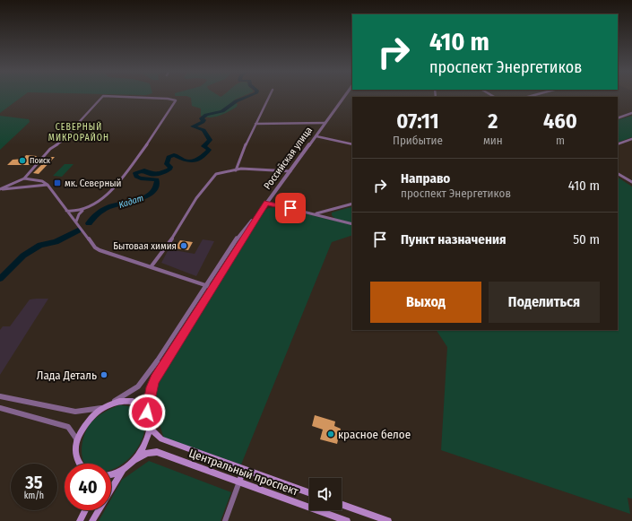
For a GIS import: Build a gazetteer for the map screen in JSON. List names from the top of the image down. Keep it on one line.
{"streets":{"main road":["Центральный проспект"],"street":["Российская улица"]},"districts":["СЕВЕРНЫЙ МИКРОРАЙОН"],"water":["Кадат"],"places":{"other":["Поиск","Бытовая химия","Лада Деталь","красное белое"],"transit":["мк. Северный"]},"page":{"turn":["410 m","проспект Энергетиков"],"eta":["07:11","Прибытие","2","мин","460","m"],"list":[{"name":"Направо","note":"проспект Энергетиков","value":"410 m"},{"name":"Пункт назначения","value":"50 m"}],"buttons":["Выход","Поделиться"],"speed":"35 km/h","limit":"40"}}
